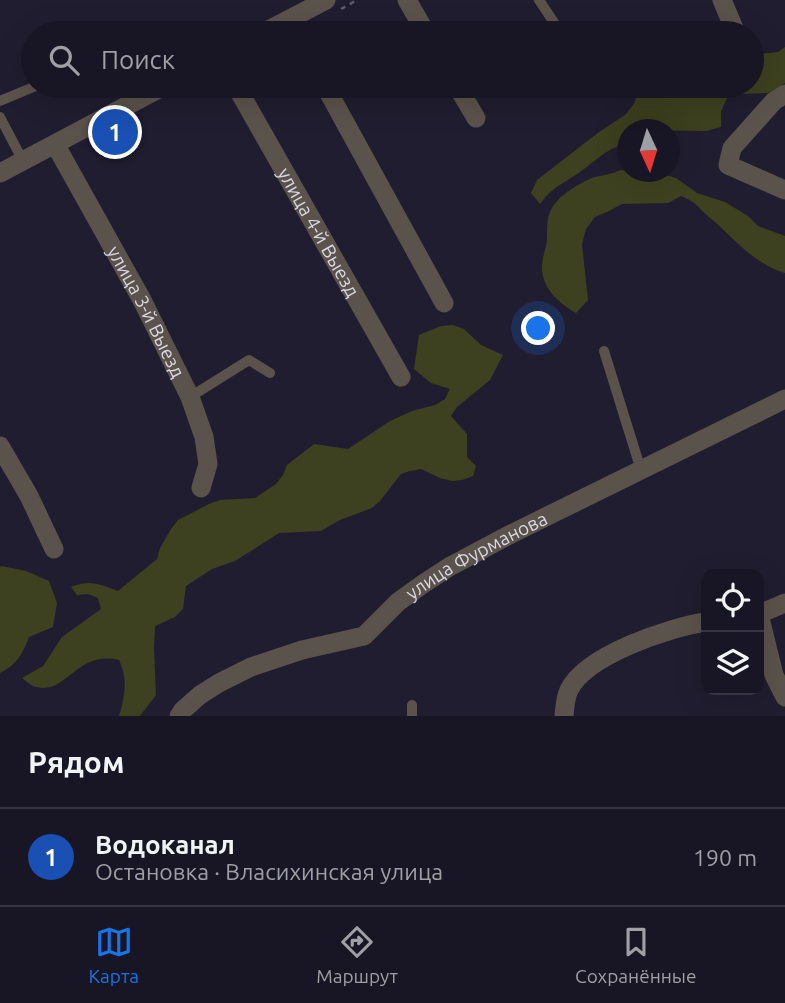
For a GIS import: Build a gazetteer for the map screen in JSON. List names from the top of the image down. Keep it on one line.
{"streets":{"street":["улица 4-й Выезд","улица 3-й Выезд","улица Фурманова"]},"north":"bottom","page":{"search":"Поиск","pins":"1","heading":"Рядом","list":[{"mark":"1","name":"Водоканал","note":"Остановка · Власихинская улица","value":"190 m"}],"nav":["Карта","Маршрут","Сохранённые"]}}
